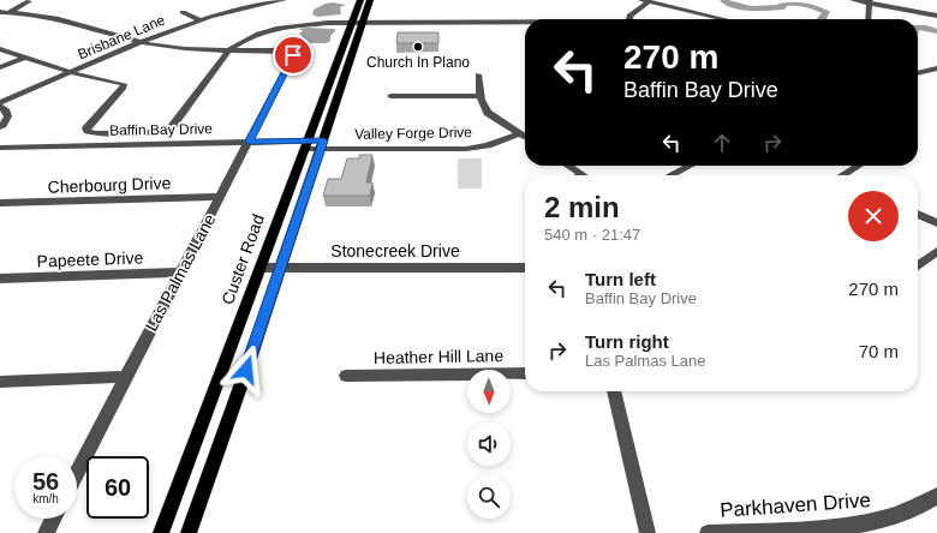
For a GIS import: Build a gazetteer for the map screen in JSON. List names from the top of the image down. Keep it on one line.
{"streets":{"main road":["Custer Road"],"street":["Brisbane Lane","Baffin Bay Drive","Valley Forge Drive","Cherbourg Drive","Stonecreek Drive","Papeete Drive","Las Palmas Lane","Heather Hill Lane","Parkhaven Drive"]},"crossings":[["Baffin Bay Drive","Valley Forge Drive"],["Baffin Bay Drive","Custer Road"],["Baffin Bay Drive","Las Palmas Lane"],["Valley Forge Drive","Custer Road"],["Cherbourg Drive","Las Palmas Lane"],["Stonecreek Drive","Custer Road"],["Papeete Drive","Las Palmas Lane"]],"places":["Church In Plano"],"north":"bottom","page":{"turn":["270 m","Baffin Bay Drive"],"heading":["2 min","540 m · 21:47"],"list":[{"name":"Turn left","note":"Baffin Bay Drive","value":"270 m"},{"name":"Turn right","note":"Las Palmas Lane","value":"70 m"}],"speed":"56 km/h","limit":"60"}}
